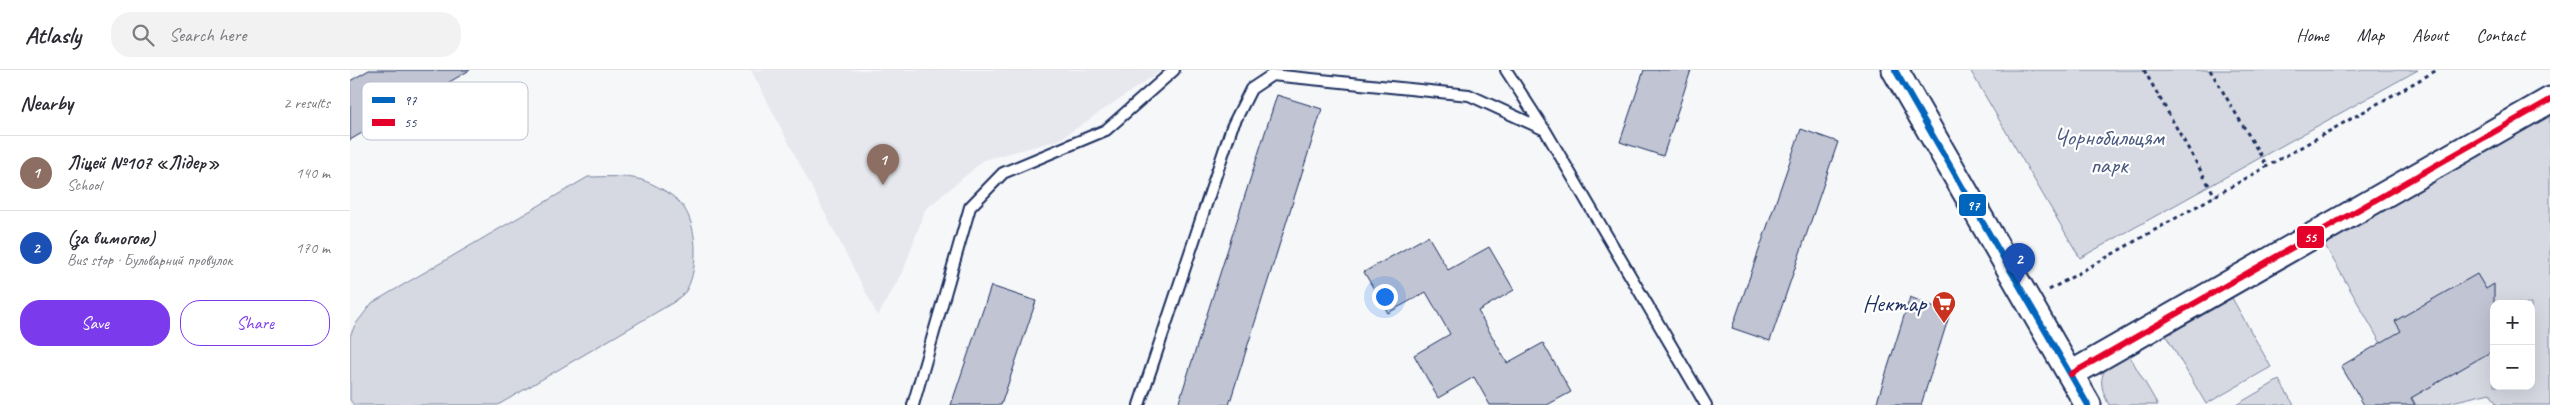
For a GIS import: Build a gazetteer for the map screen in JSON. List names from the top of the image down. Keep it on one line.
{"parks":["Чорнобильцям парк"],"places":{"supermarket":["Нектар"]},"lines":["transit line 97","transit line 55"],"legend":["97","55"],"page":{"header":"Atlasly","search":"Search here","nav":["Home","Map","About","Contact"],"heading":["Nearby","2 results"],"list":[{"mark":"1","name":"Ліцей №107 «Лідер»","note":"School","value":"140 m"},{"mark":"2","name":"(за вимогою)","note":"Bus stop · Бульварний провулок","value":"170 m"}],"pins":["1","2"],"buttons":["Save","Share"],"map_buttons":["+","−"]}}
